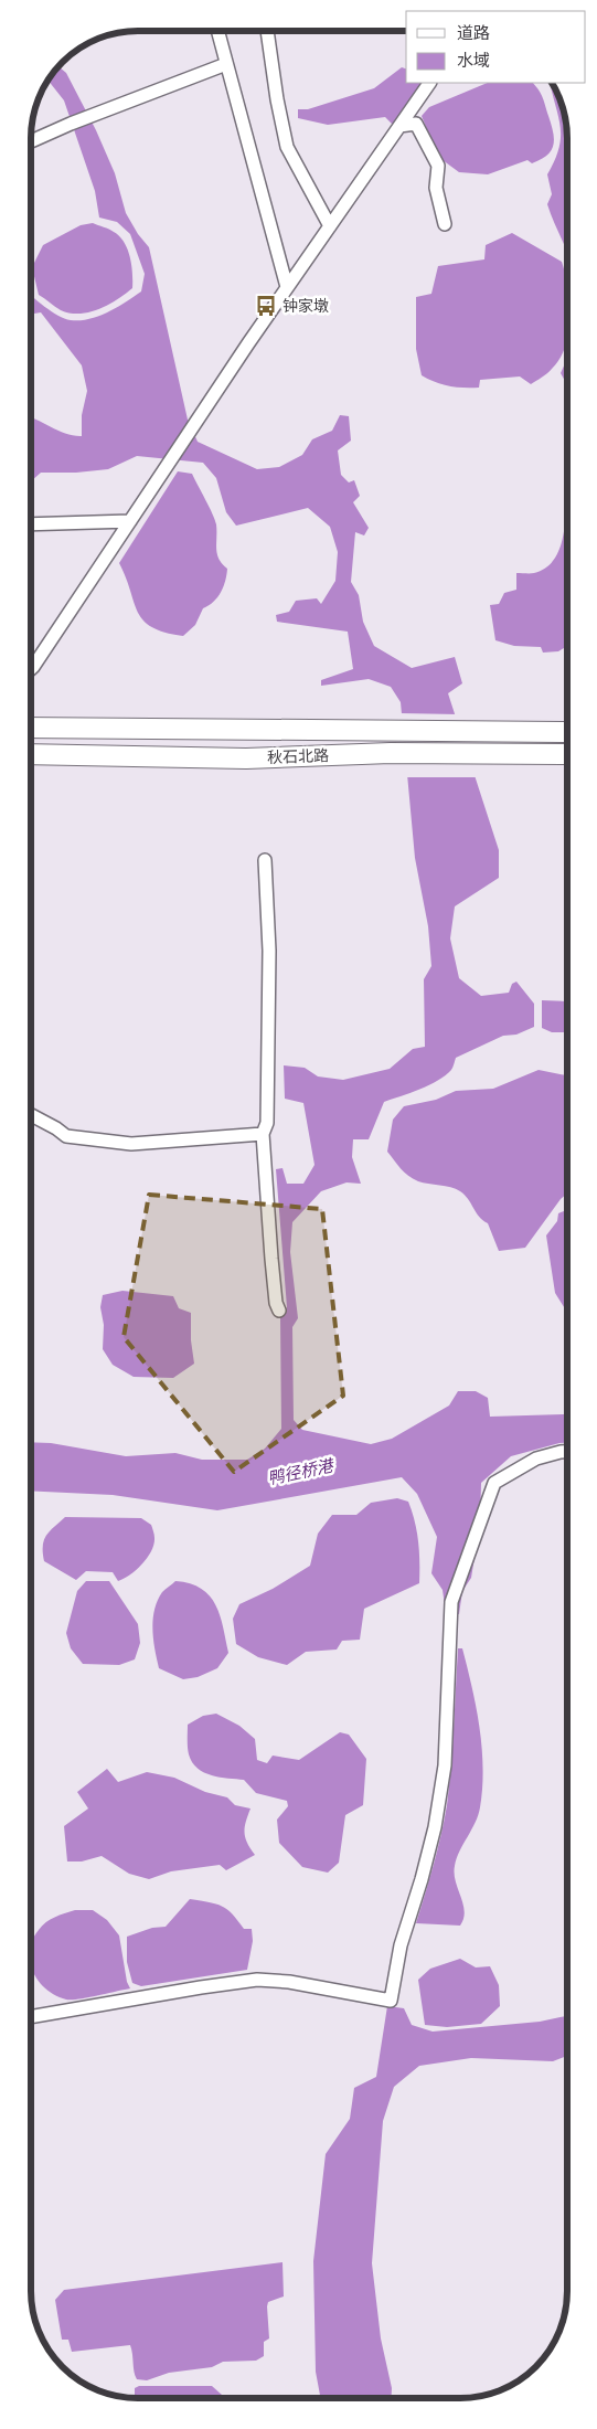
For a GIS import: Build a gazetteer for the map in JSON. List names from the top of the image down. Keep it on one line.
{"streets":{"main road":["秋石北路"]},"water":["鸭径桥港"],"places":{"bus stop":["钟家墩"]},"legend":["道路","水域"]}
